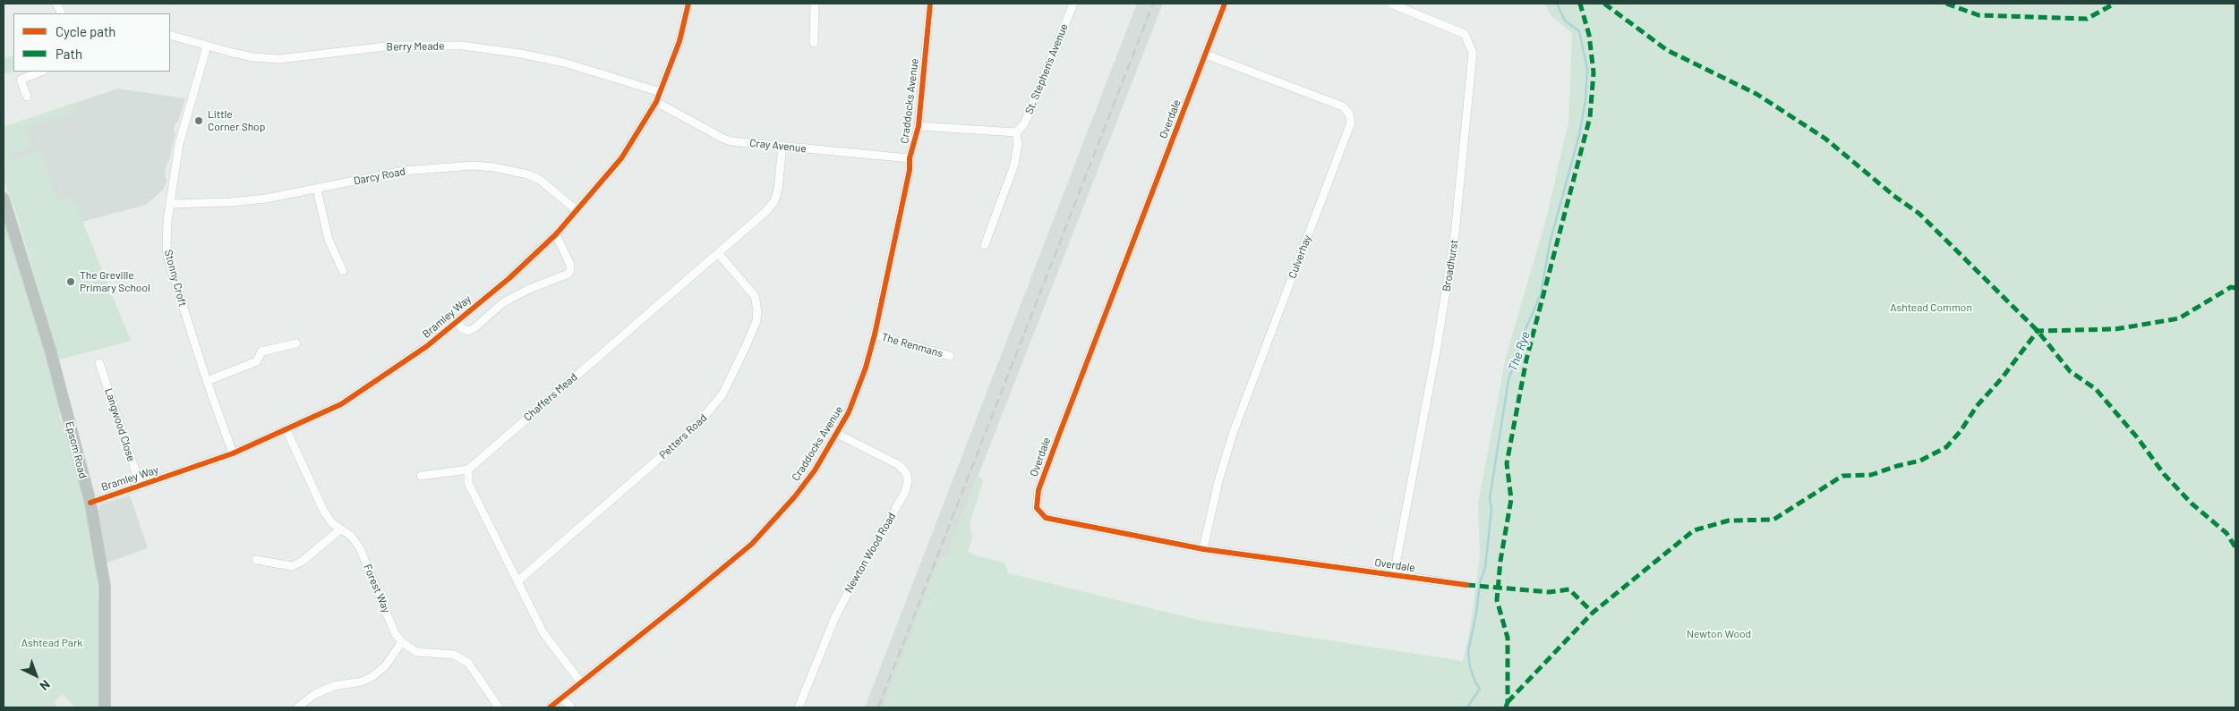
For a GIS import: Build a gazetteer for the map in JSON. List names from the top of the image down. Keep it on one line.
{"streets":{"highway":["Epsom Road"],"street":["Berry Meade","St. Stephen's Avenue","Craddocks Avenue","Overdale","Cray Avenue","Darcy Road","Culverhay","Broadhurst","Stonny Croft","Bramley Way","The Renmans","Chaffers Mead","Langwood Close","Petters Road","Newton Wood Road","Forest Way"]},"crossings":[["Berry Meade","Stonny Croft"],["Berry Meade","Bramley Way"],["Craddocks Avenue","Cray Avenue"],["Craddocks Avenue","The Renmans"],["Craddocks Avenue","Newton Wood Road"],["Overdale","Culverhay"],["Overdale","Broadhurst"],["Cray Avenue","Bramley Way"],["Cray Avenue","Chaffers Mead"],["Darcy Road","Stonny Croft"],["Darcy Road","Bramley Way"],["Stonny Croft","Bramley Way"],["Bramley Way","Langwood Close"],["Bramley Way","Epsom Road"],["Bramley Way","Forest Way"],["Chaffers Mead","Petters Road"]],"water":["The Rye"],"parks":["Ashtead Common","Newton Wood","Ashtead Park"],"places":["Little Corner Shop","The Greville Primary School"],"legend":["Cycle path","Path"],"north":"bottom right"}
